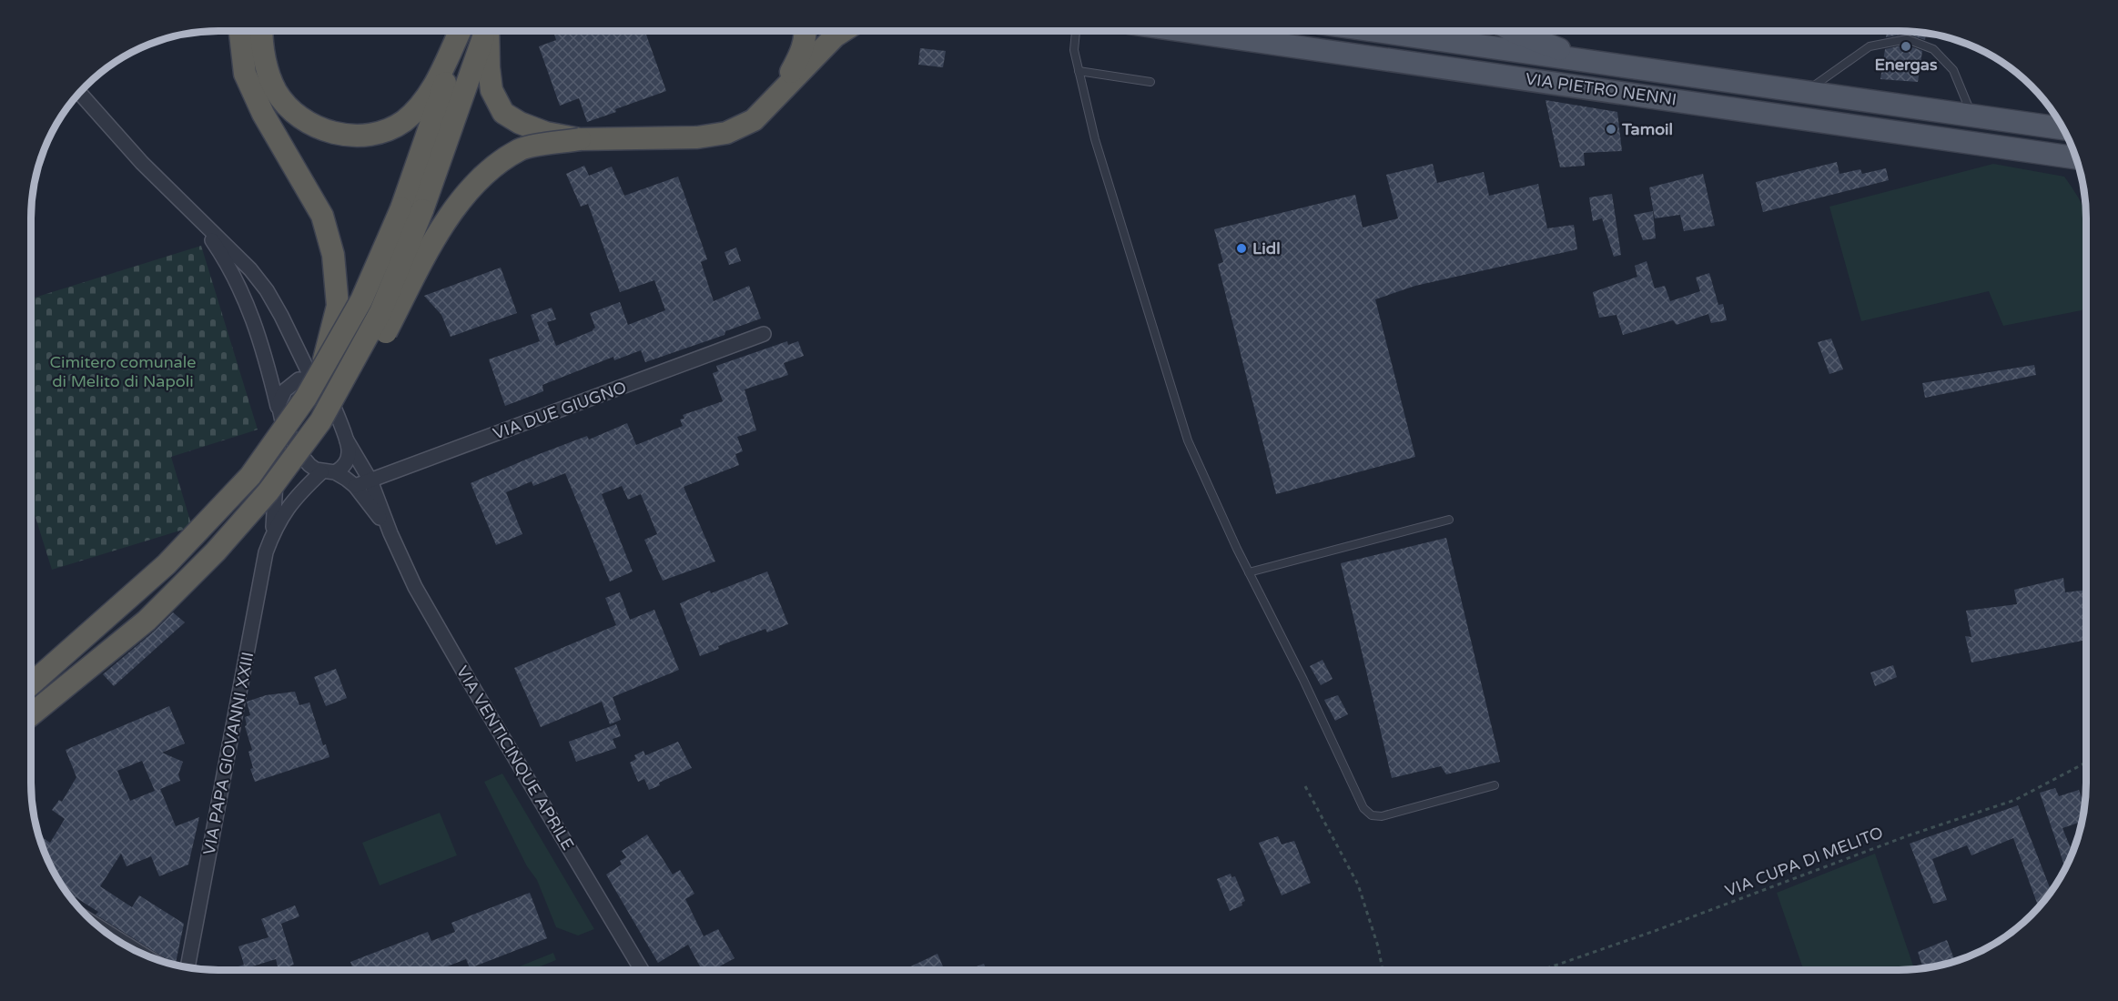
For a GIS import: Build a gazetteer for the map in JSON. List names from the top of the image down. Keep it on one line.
{"streets":{"main road":["VIA PIETRO NENNI"],"street":["VIA DUE GIUGNO","VIA PAPA GIOVANNI XXIII","VIA VENTICINQUE APRILE"],"path":["VIA CUPA DI MELITO"]},"crossings":[["VIA DUE GIUGNO","VIA VENTICINQUE APRILE"],["VIA PAPA GIOVANNI XXIII","VIA VENTICINQUE APRILE"]],"parks":["Cimitero comunale di Melito di Napoli"],"places":["Energas","Tamoil","Lidl"]}
